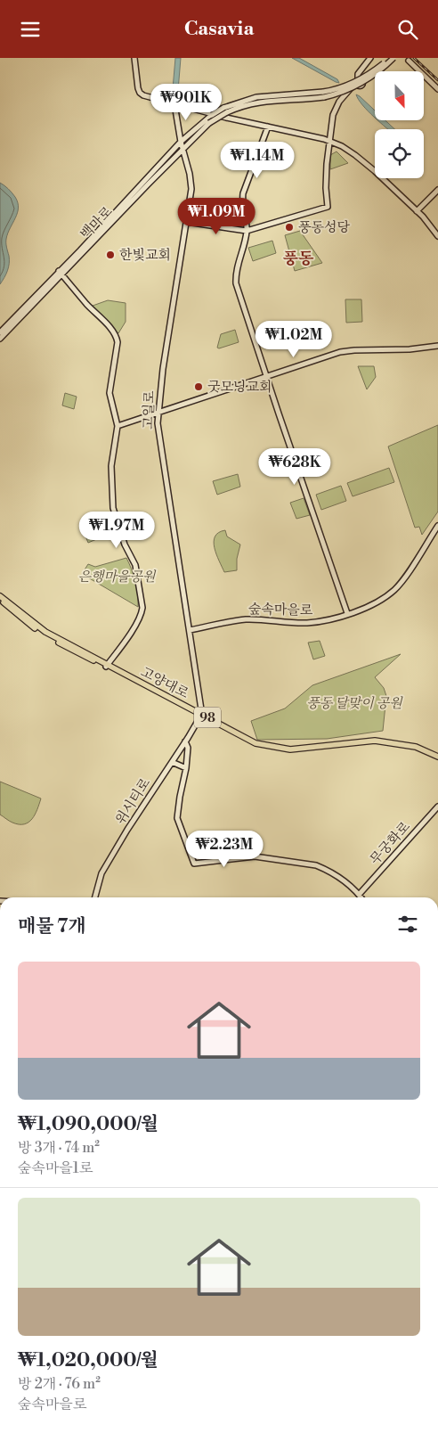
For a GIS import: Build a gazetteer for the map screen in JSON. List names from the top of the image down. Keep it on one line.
{"streets":{"main road":["백마로","고일로","숲속마을로","고양대로","위시티로","무궁화로"]},"crossings":[["백마로","고일로"],["고일로","숲속마을로"],["고일로","고양대로"],["고일로","위시티로"],["고양대로","위시티로"]],"districts":["풍동"],"parks":["은행마을공원","풍동 달맞이 공원"],"places":["풍동성당","한빛교회","굿모닝교회"],"north":"bottom","page":{"header":"Casavia","price":["₩901K","₩1.14M","₩1.09M","₩1.02M","₩628K","₩1.97M","₩2.23M"],"heading":"매물 7개","list":[{"name":"₩1,090,000/월","note":"방 3개 · 74 m² · 숲속마을1로"},{"name":"₩1,020,000/월","note":"방 2개 · 76 m² · 숲속마을로"}]}}
